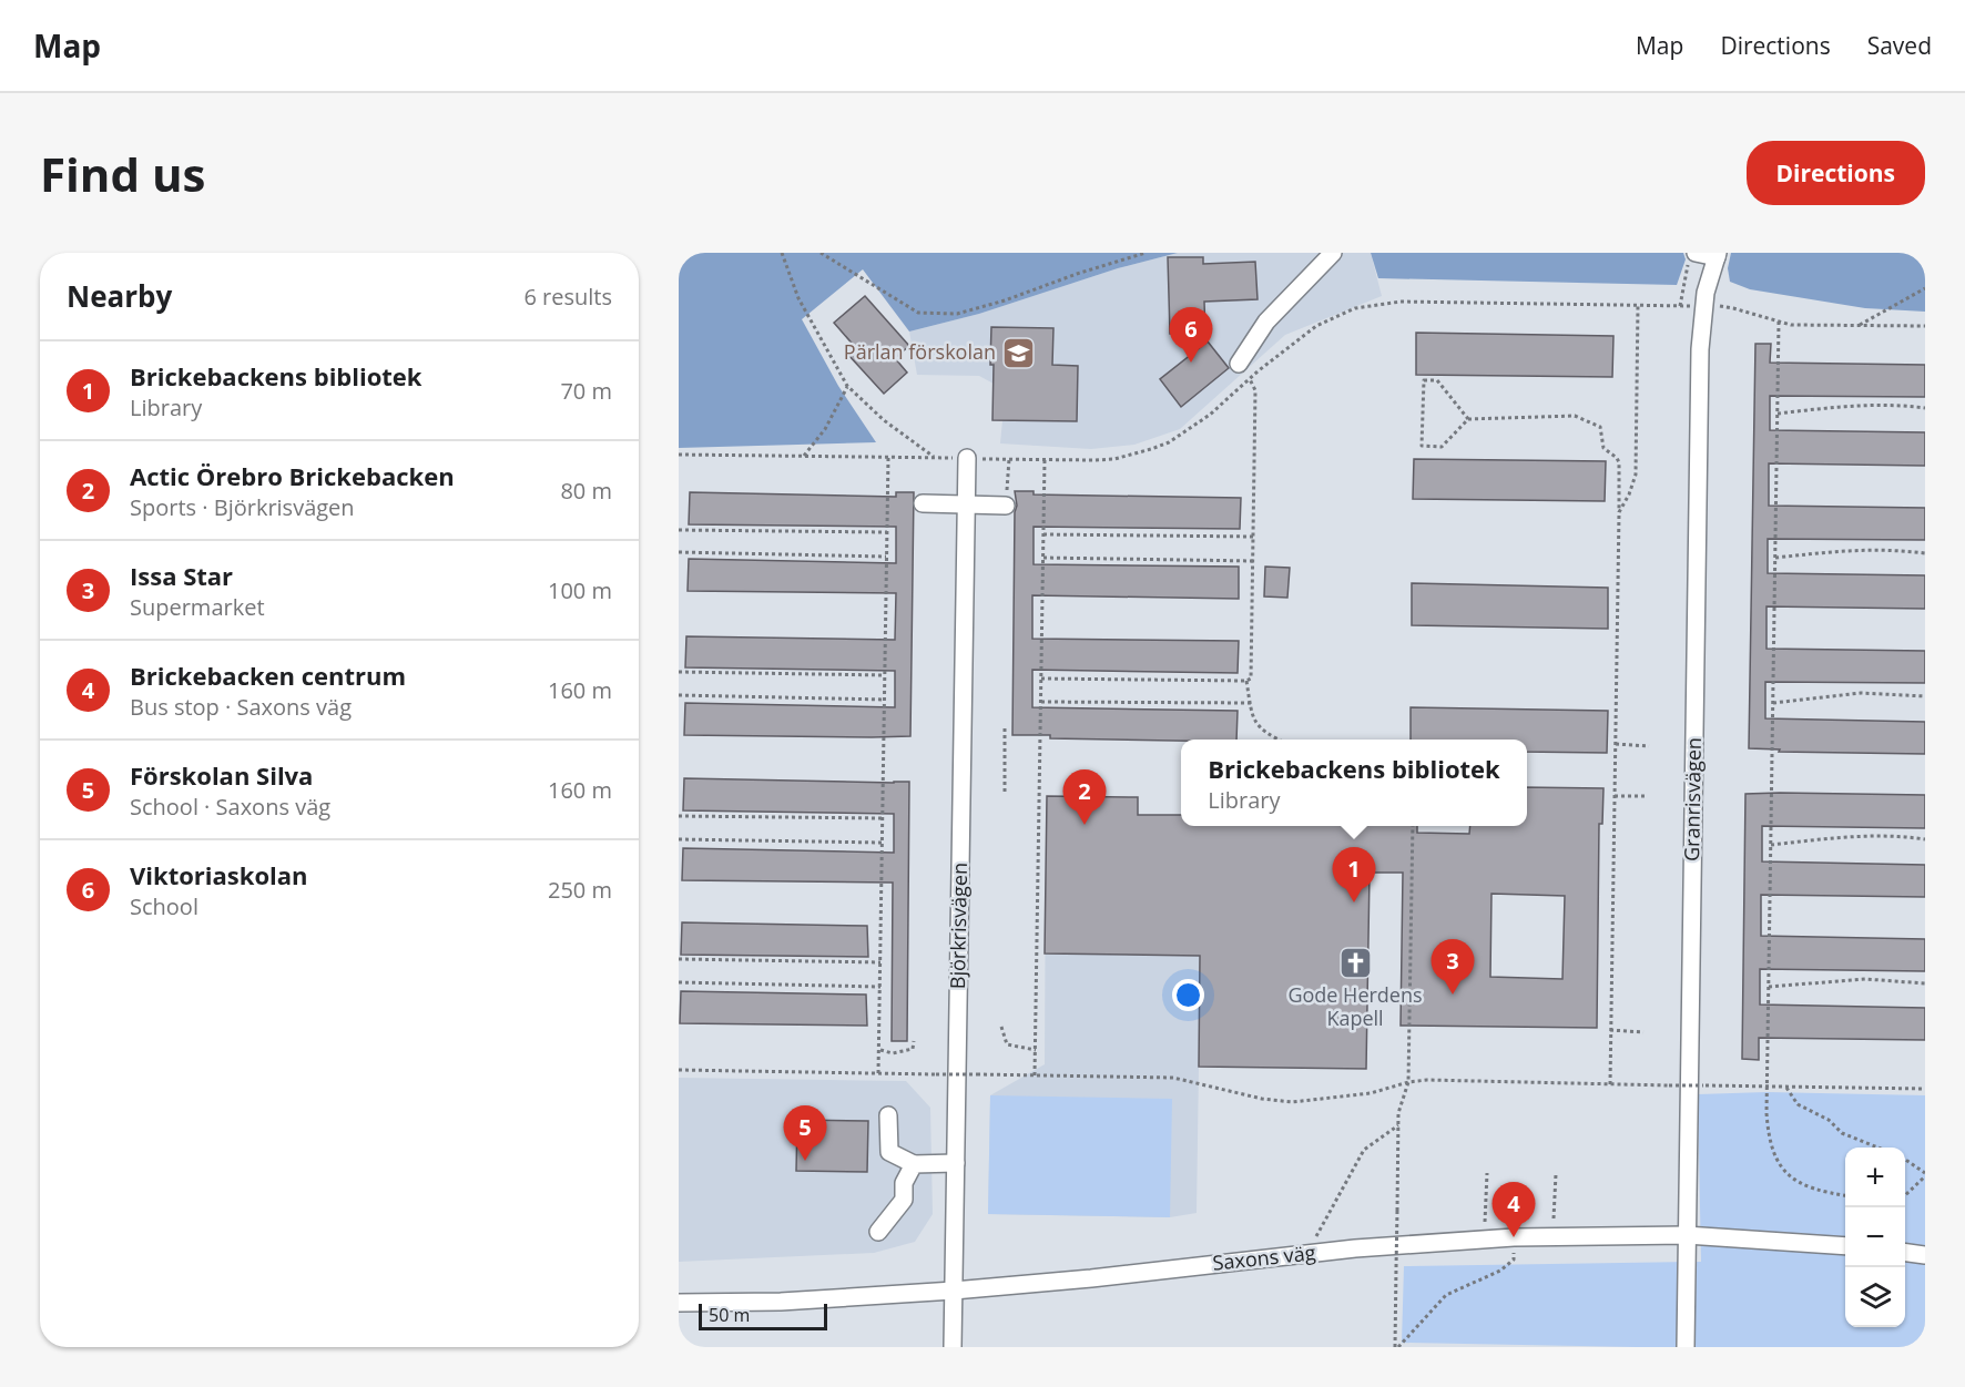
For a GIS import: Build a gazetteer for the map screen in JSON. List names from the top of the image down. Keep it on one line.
{"streets":{"street":["Granrisvägen","Björkrisvägen","Saxons väg"]},"crossings":[["Granrisvägen","Saxons väg"],["Björkrisvägen","Saxons väg"]],"places":{"school or university":["Pärlan förskolan"],"church":["Gode Herdens Kapell"]},"scale_bar":"50 m","page":{"header":"Map","nav":["Map","Directions","Saved"],"buttons":"Directions","title":"Find us","heading":["Nearby","6 results"],"pins":["6","2","1","3","5","4"],"list":[{"mark":"1","name":"Brickebackens bibliotek","note":"Library","value":"70 m"},{"mark":"2","name":"Actic Örebro Brickebacken","note":"Sports · Björkrisvägen","value":"80 m"},{"mark":"3","name":"Issa Star","note":"Supermarket","value":"100 m"},{"mark":"4","name":"Brickebacken centrum","note":"Bus stop · Saxons väg","value":"160 m"},{"mark":"5","name":"Förskolan Silva","note":"School · Saxons väg","value":"160 m"},{"mark":"6","name":"Viktoriaskolan","note":"School","value":"250 m"}],"popup":["Brickebackens bibliotek","Library"],"map_buttons":["+","−"],"scale":"50 m"}}
